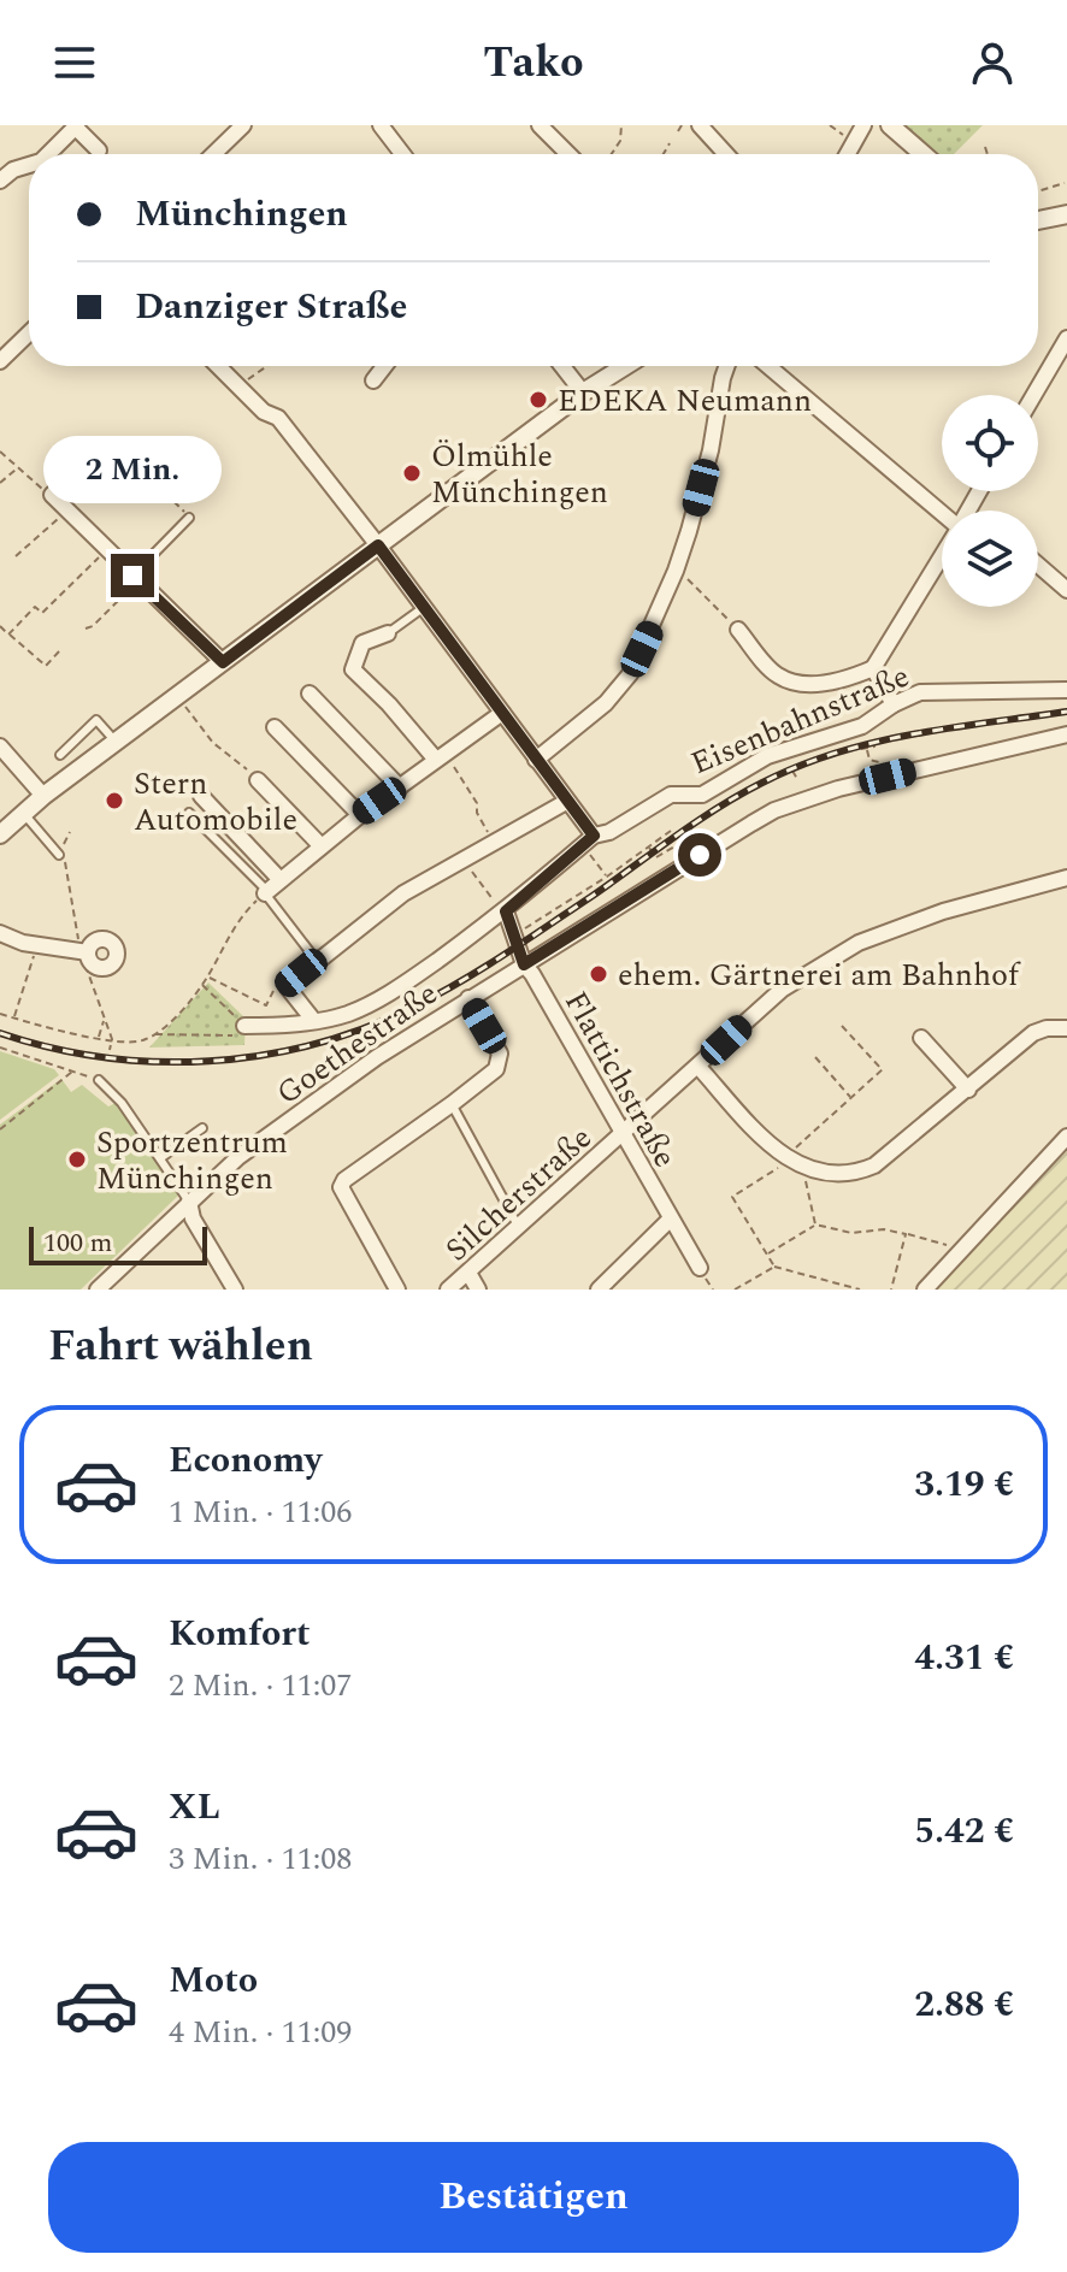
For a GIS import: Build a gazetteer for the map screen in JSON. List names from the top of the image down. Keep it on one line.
{"streets":{"street":["Eisenbahnstraße","Goethestraße","Flattichstraße","Silcherstraße"]},"crossings":[["Eisenbahnstraße","Flattichstraße"],["Goethestraße","Flattichstraße"],["Flattichstraße","Silcherstraße"]],"places":["EDEKA Neumann","Ölmühle Münchingen","Stern Automobile","ehem. Gärtnerei am Bahnhof","Sportzentrum Münchingen"],"scale_bar":"100 m","page":{"header":"Tako","banner":["Münchingen","Danziger Straße"],"bubble":"2 Min.","scale":"100 m","heading":"Fahrt wählen","list":[{"name":"Economy","note":"1 Min. · 11:06","value":"3.19 €"},{"name":"Komfort","note":"2 Min. · 11:07","value":"4.31 €"},{"name":"XL","note":"3 Min. · 11:08","value":"5.42 €"},{"name":"Moto","note":"4 Min. · 11:09","value":"2.88 €"}],"buttons":"Bestätigen"}}
